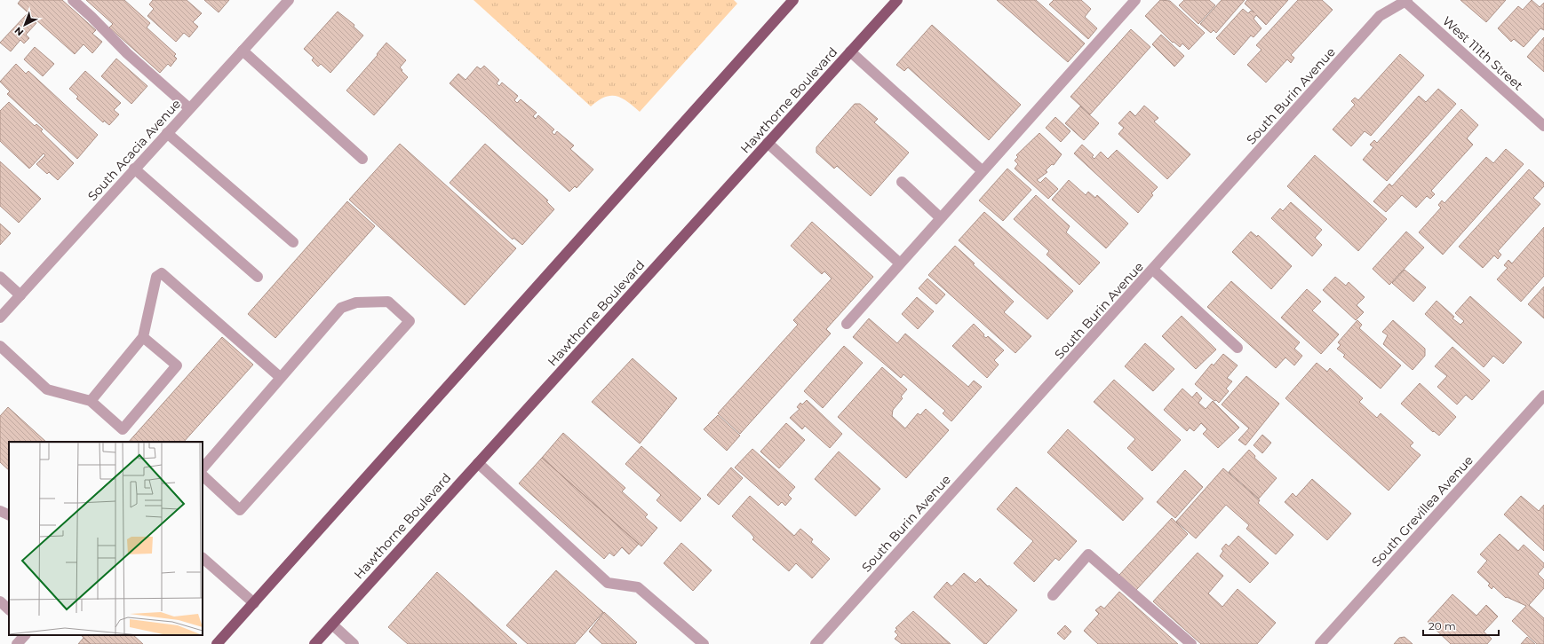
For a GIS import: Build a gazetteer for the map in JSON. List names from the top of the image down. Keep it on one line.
{"streets":{"main road":["Hawthorne Boulevard"],"street":["West 111th Street","South Burin Avenue","South Acacia Avenue","South Grevillea Avenue"]},"crossings":[["West 111th Street","South Burin Avenue"]],"scale_bar":"20 m","north":"bottom left"}
